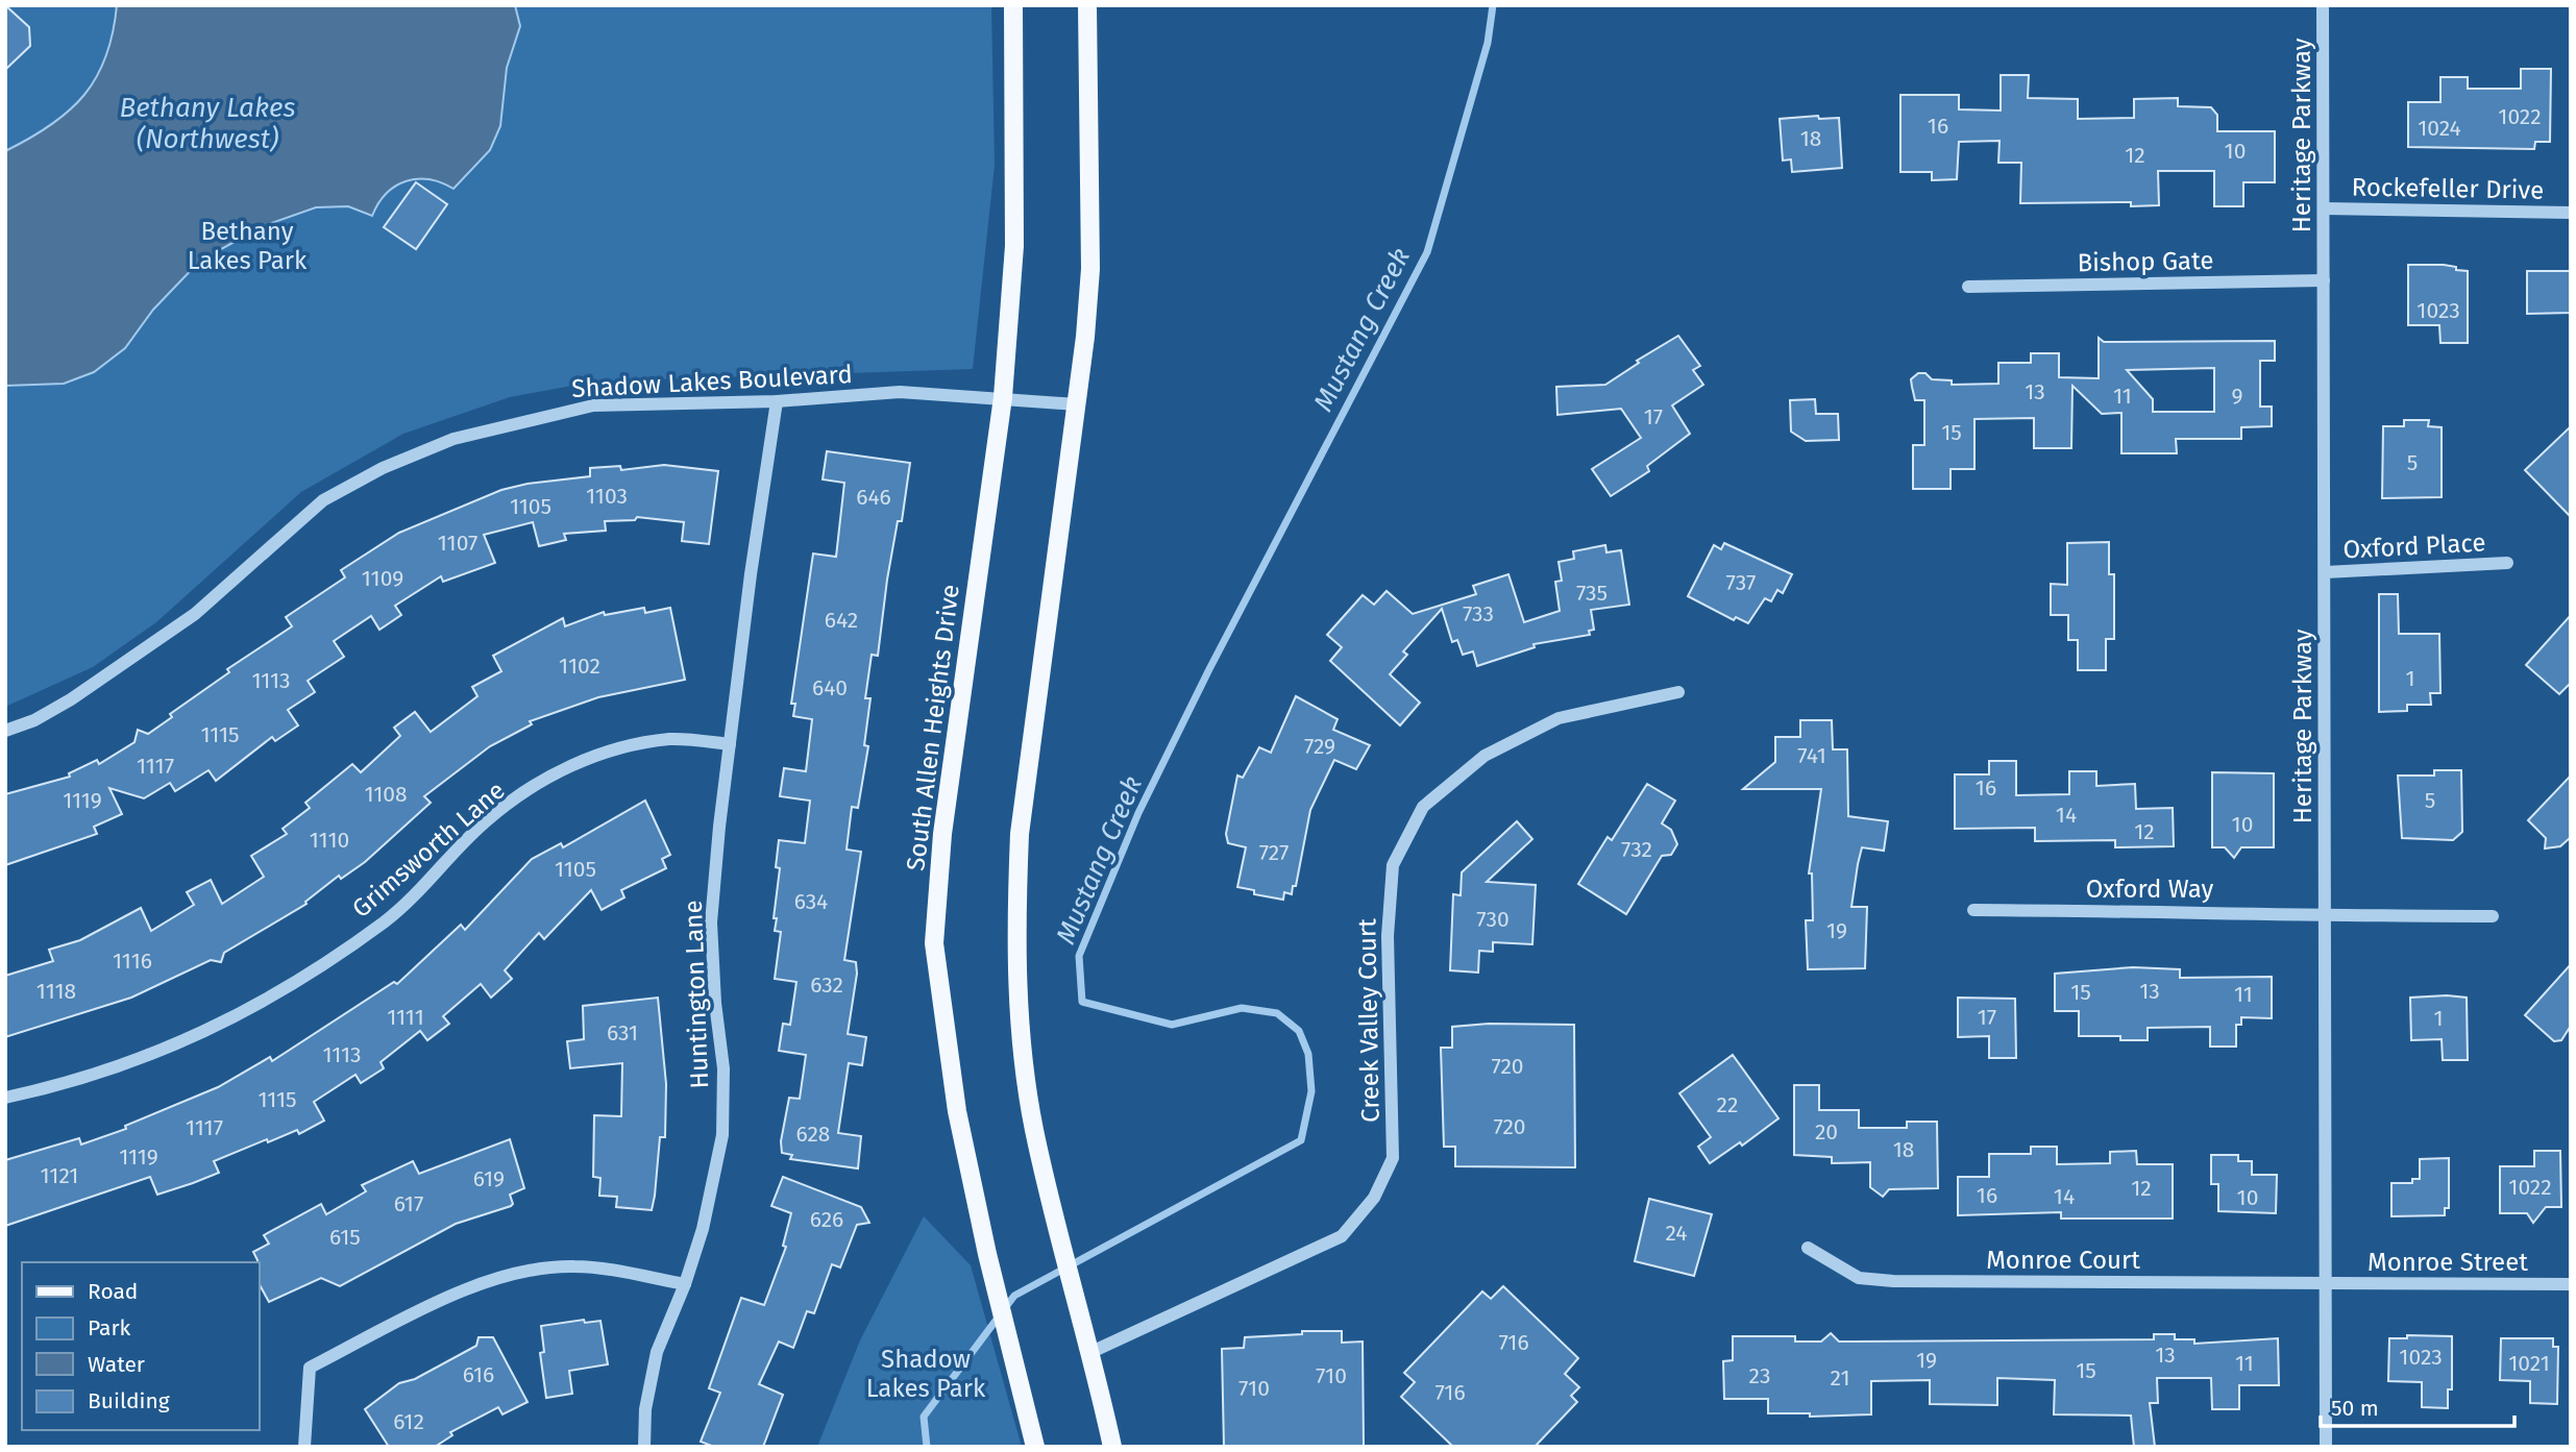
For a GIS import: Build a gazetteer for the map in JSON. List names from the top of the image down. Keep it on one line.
{"streets":{"main road":["South Allen Heights Drive"],"street":["Heritage Parkway","Rockefeller Drive","Bishop Gate","Shadow Lakes Boulevard","Oxford Place","Grimsworth Lane","Oxford Way","Huntington Lane","Creek Valley Court","Monroe Court","Monroe Street"]},"crossings":[["Heritage Parkway","Rockefeller Drive"],["Heritage Parkway","Bishop Gate"],["Heritage Parkway","Oxford Place"],["Heritage Parkway","Oxford Way"],["Heritage Parkway","Monroe Court"],["Heritage Parkway","Monroe Street"],["Shadow Lakes Boulevard","South Allen Heights Drive"],["Shadow Lakes Boulevard","Huntington Lane"],["Grimsworth Lane","Huntington Lane"],["Monroe Court","Monroe Street"]],"water":["Bethany Lakes (Northwest)","Mustang Creek"],"parks":["Bethany Lakes Park","Shadow Lakes Park"],"house_numbers":["1022","16","1024","18","10","12","1023","13","11","9","17","15","5","1103","646","1105","1107","1109","737","735","733","642","1102","1","1113","640","1115","729","741","1117","16","1108","1119","5","14","10","12","1110","732","727","1105","634","730","19","1116","632","1118","13","15","11","1111","17","1","631","1113","720","1115","22","720","1117","20","628","18","1119","1121","619","1022","12","16","14","10","617","626","24","615","716","13","1023","19","11","1021","15","616","710","23","21","710","716","612"],"legend":["Road","Park","Water","Building"],"scale_bar":"50 m"}
